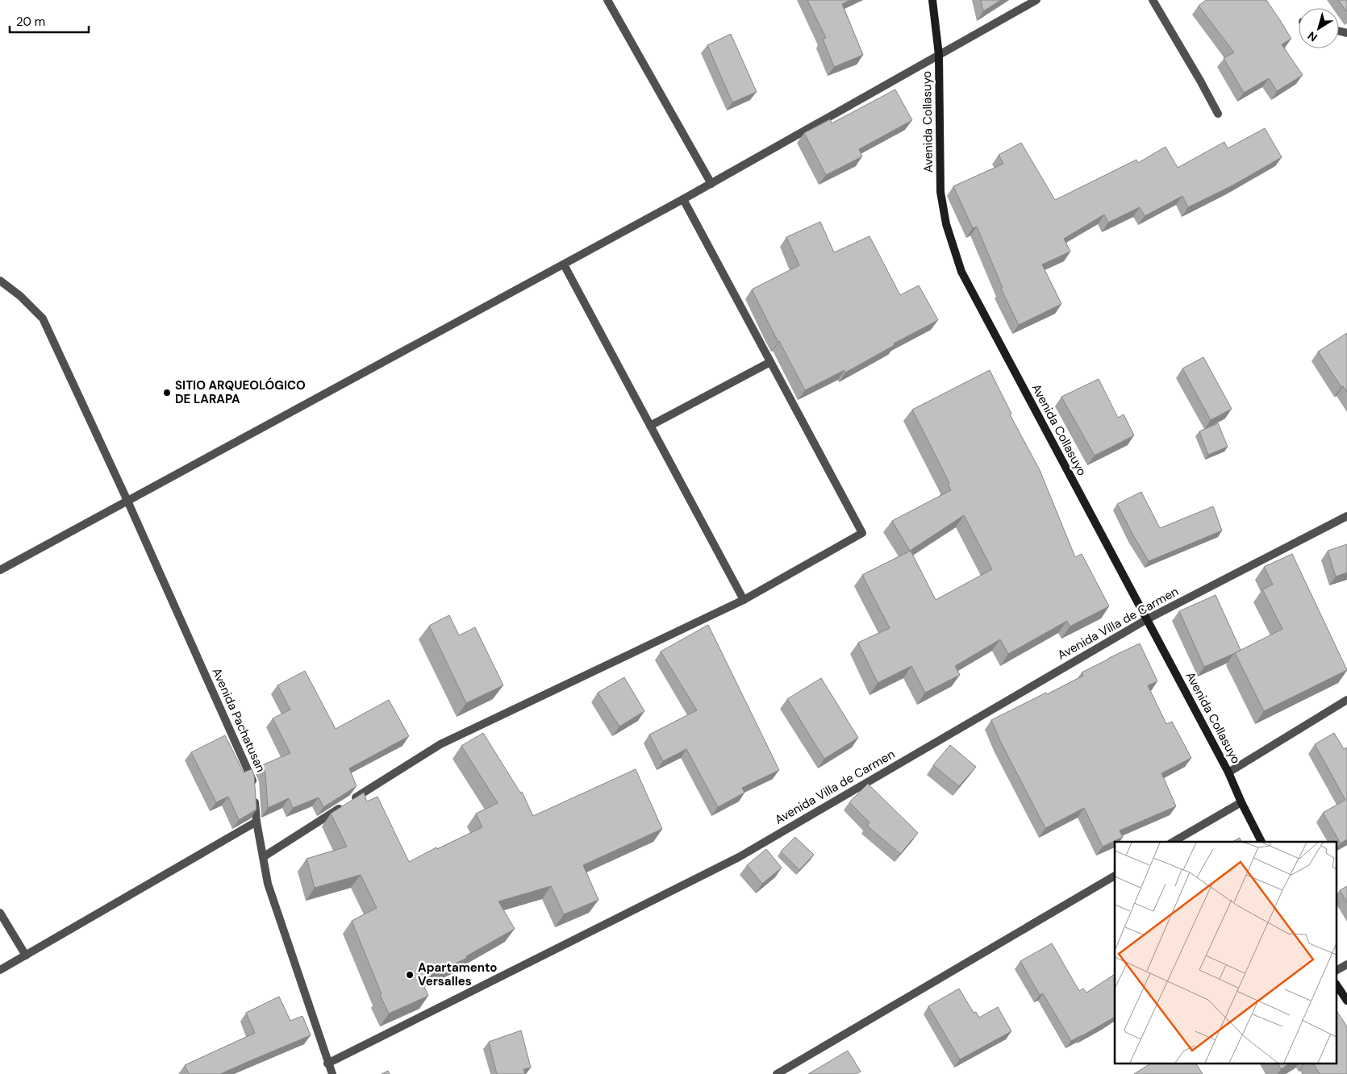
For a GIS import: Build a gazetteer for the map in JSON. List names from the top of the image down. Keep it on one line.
{"streets":{"street":["Avenida Collasuyo","Avenida Villa de Carmen","Avenida Pachatusan"]},"crossings":[["Avenida Collasuyo","Avenida Villa de Carmen"],["Avenida Villa de Carmen","Avenida Pachatusan"]],"places":["SITIO ARQUEOLÓGICO DE LARAPA","Apartamento Versalles"],"scale_bar":"20 m","north":"bottom left"}
